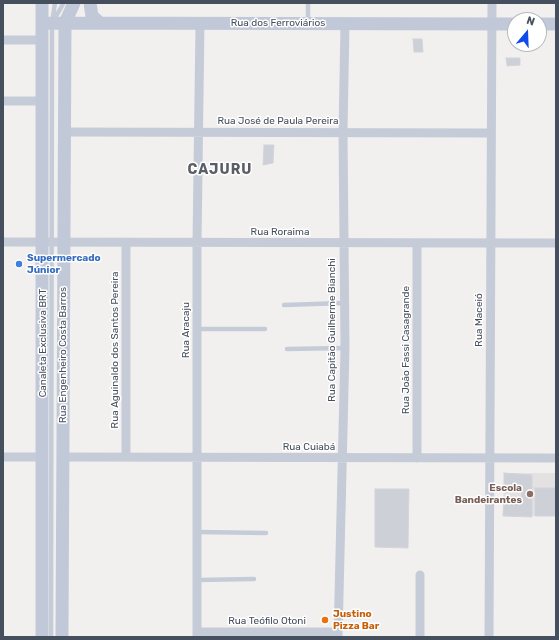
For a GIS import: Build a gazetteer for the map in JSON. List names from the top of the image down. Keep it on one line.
{"streets":{"street":["Rua dos Ferroviários","Rua José de Paula Pereira","Rua Roraima","Rua Maceió","Rua Aracaju","Rua Capitão Guilherme Bianchi","Rua Aguinaldo dos Santos Pereira","Rua João Fassi Casagrande","Rua Engenheiro Costa Barros","Rua Cuiabá","Rua Teófilo Otoni"],"lane":["Canaleta Exclusiva BRT"]},"crossings":[["Rua dos Ferroviários","Rua Maceió"],["Rua dos Ferroviários","Rua Aracaju"],["Rua dos Ferroviários","Rua Capitão Guilherme Bianchi"],["Rua dos Ferroviários","Canaleta Exclusiva BRT"],["Rua dos Ferroviários","Rua Engenheiro Costa Barros"],["Rua José de Paula Pereira","Rua Maceió"],["Rua José de Paula Pereira","Rua Aracaju"],["Rua José de Paula Pereira","Rua Capitão Guilherme Bianchi"],["Rua José de Paula Pereira","Rua Engenheiro Costa Barros"],["Rua Roraima","Rua Maceió"],["Rua Roraima","Rua Aracaju"],["Rua Roraima","Rua Capitão Guilherme Bianchi"],["Rua Roraima","Canaleta Exclusiva BRT"],["Rua Roraima","Rua Aguinaldo dos Santos Pereira"],["Rua Roraima","Rua João Fassi Casagrande"],["Rua Roraima","Rua Engenheiro Costa Barros"],["Rua Maceió","Rua Cuiabá"],["Rua Aracaju","Rua Cuiabá"],["Rua Aracaju","Rua Teófilo Otoni"],["Rua Capitão Guilherme Bianchi","Rua Cuiabá"],["Rua Capitão Guilherme Bianchi","Rua Teófilo Otoni"],["Canaleta Exclusiva BRT","Rua Engenheiro Costa Barros"],["Rua Aguinaldo dos Santos Pereira","Rua Cuiabá"],["Rua João Fassi Casagrande","Rua Cuiabá"],["Rua Engenheiro Costa Barros","Rua Cuiabá"]],"districts":["CAJURU"],"places":["Supermercado Júnior","Escola Bandeirantes","Justino Pizza Bar"],"north":"top"}
